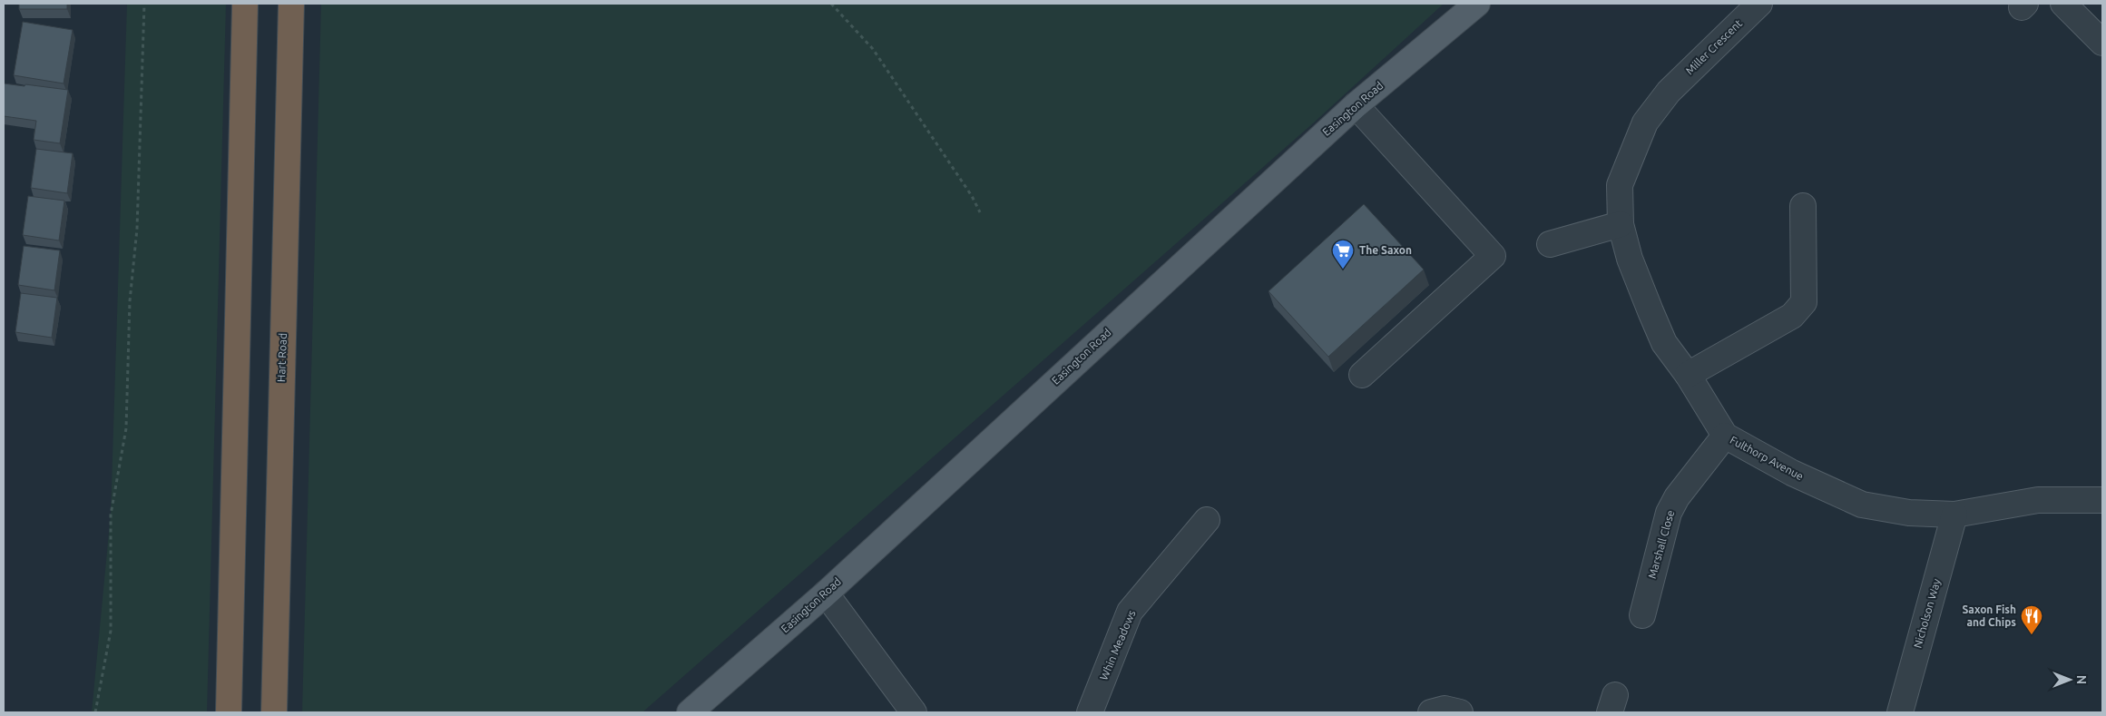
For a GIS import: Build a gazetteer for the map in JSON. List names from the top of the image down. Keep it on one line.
{"streets":{"highway":["Hart Road"],"main road":["Easington Road"],"street":["Miller Crescent","Fulthorp Avenue","Marshall Close","Nicholson Way","Whin Meadows"]},"crossings":[["Miller Crescent","Fulthorp Avenue"],["Fulthorp Avenue","Marshall Close"],["Fulthorp Avenue","Nicholson Way"]],"places":{"supermarket":["The Saxon"],"restaurant":["Saxon Fish and Chips"]},"north":"right"}
